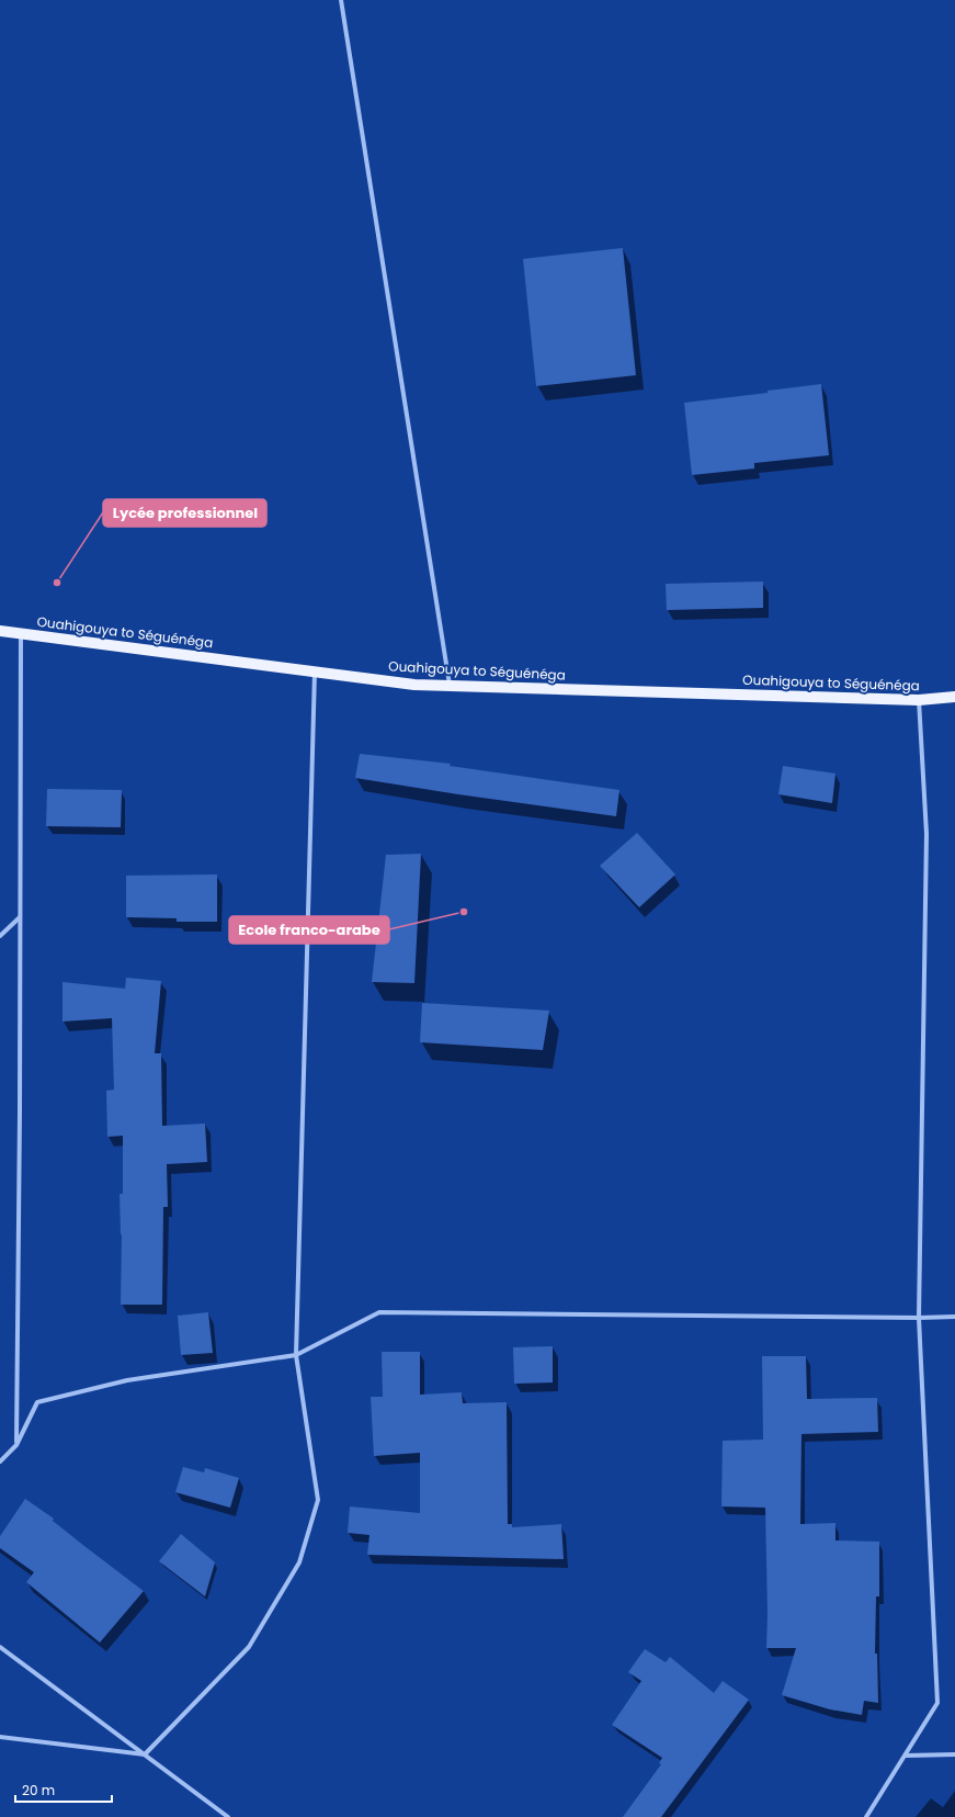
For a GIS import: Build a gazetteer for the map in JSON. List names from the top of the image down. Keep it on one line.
{"streets":{"main road":["Ouahigouya to Séguénéga"]},"places":["Lycée professionnel","Ecole franco-arabe"],"scale_bar":"20 m"}
